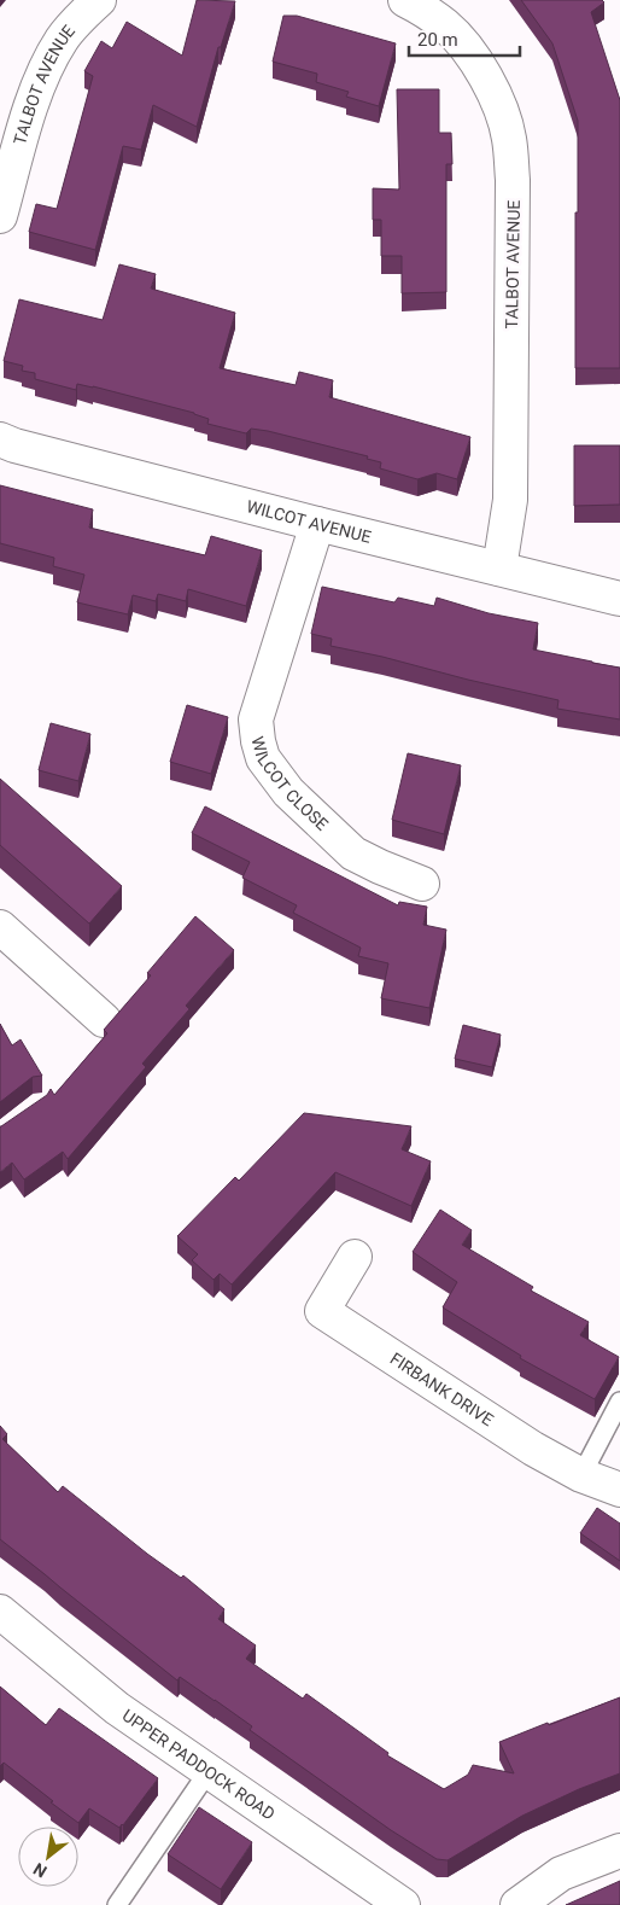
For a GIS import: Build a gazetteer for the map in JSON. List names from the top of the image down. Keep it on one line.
{"streets":{"street":["TALBOT AVENUE","WILCOT AVENUE","WILCOT CLOSE","FIRBANK DRIVE","UPPER PADDOCK ROAD"]},"crossings":[["TALBOT AVENUE","WILCOT AVENUE"],["WILCOT AVENUE","WILCOT CLOSE"]],"scale_bar":"20 m","north":"bottom left"}
